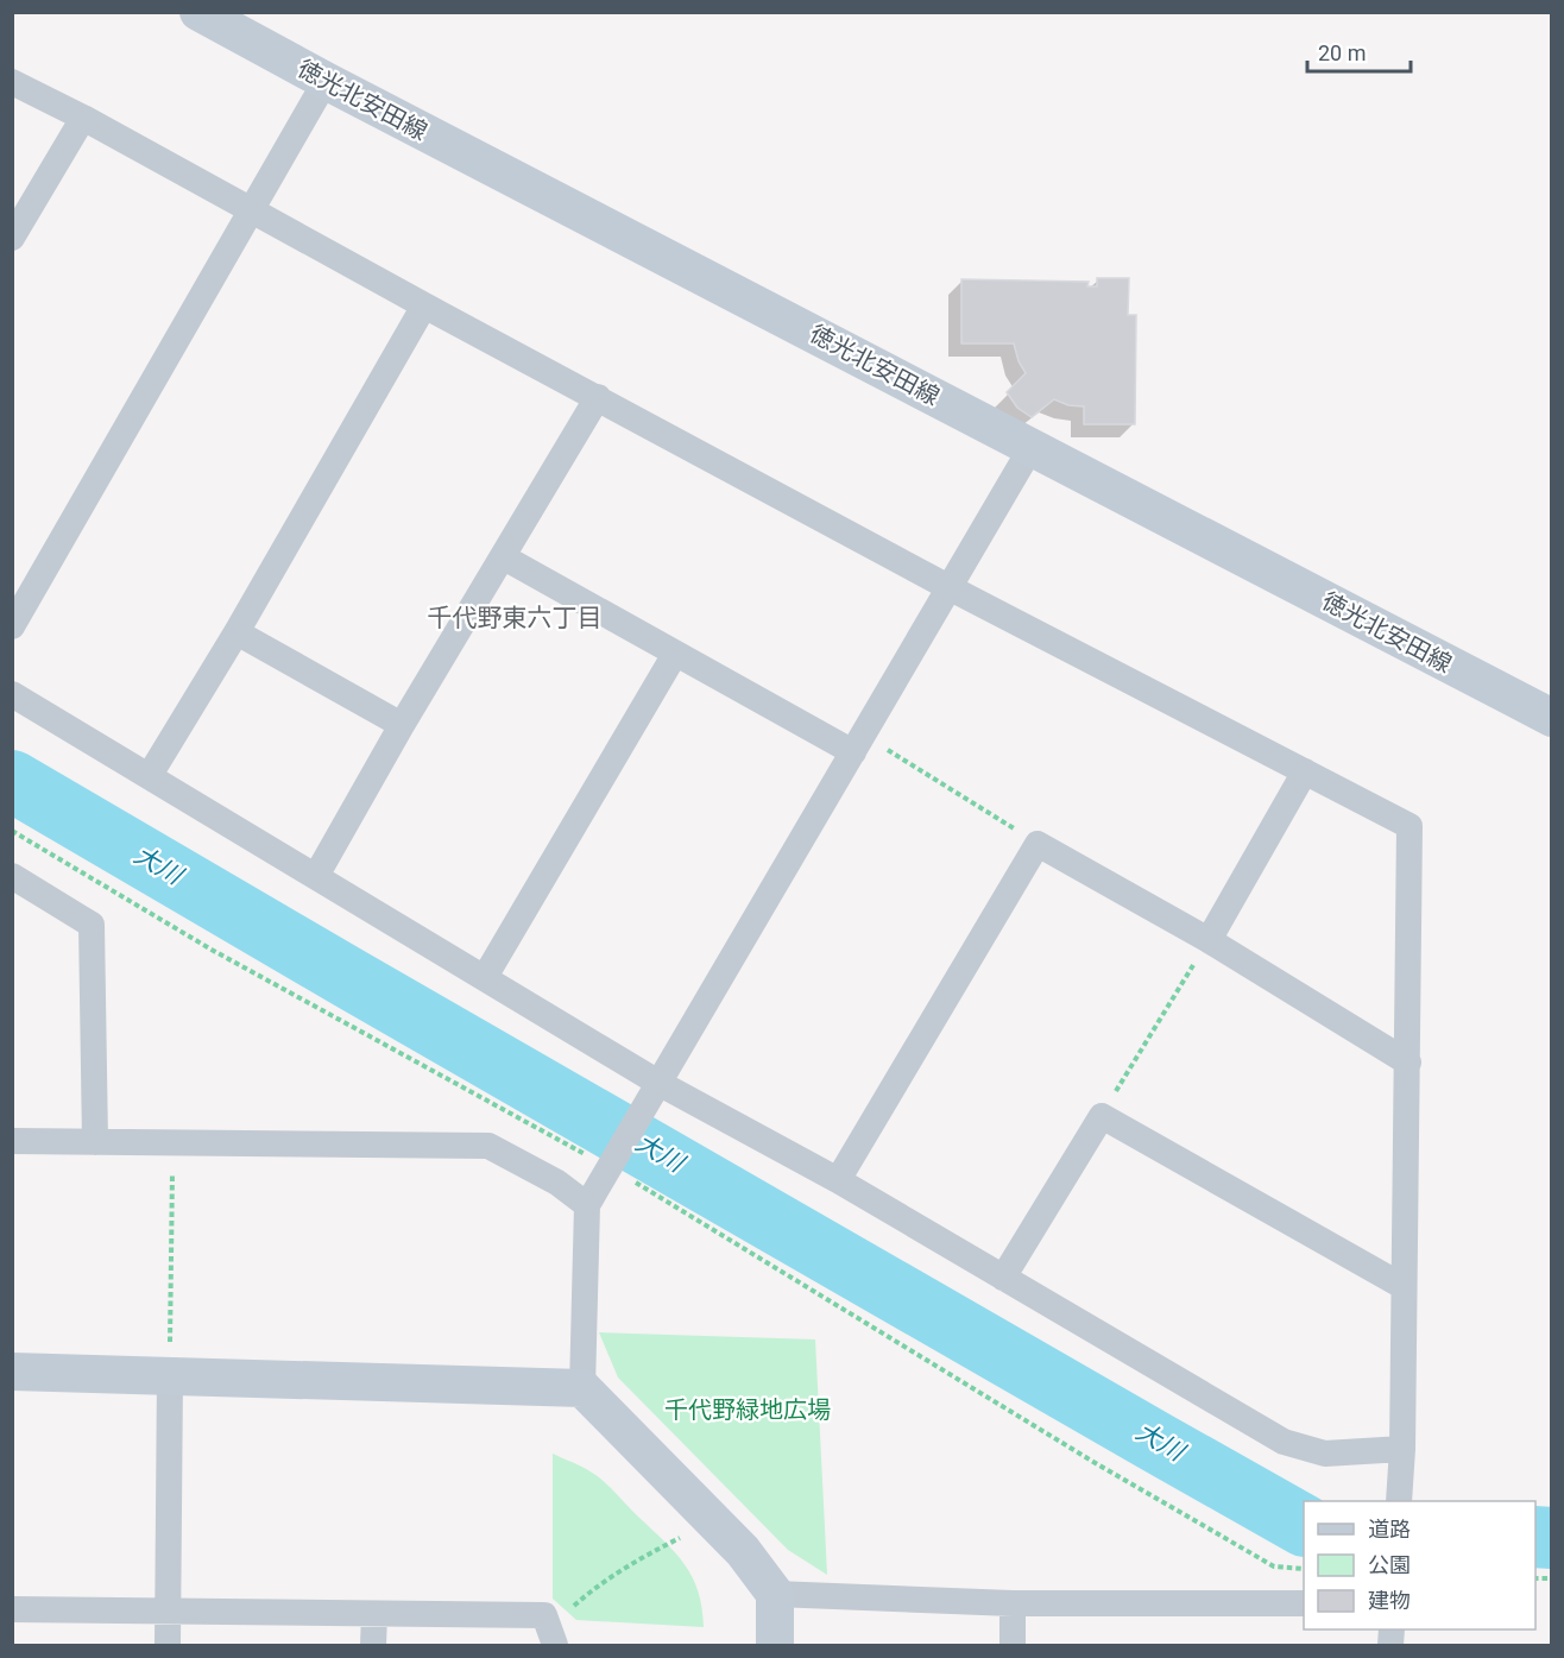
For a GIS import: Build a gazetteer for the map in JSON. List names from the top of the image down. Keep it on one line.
{"streets":{"main road":["徳光北安田線"]},"districts":["千代野東六丁目"],"water":["大川"],"parks":["千代野緑地広場"],"legend":["道路","公園","建物"],"scale_bar":"20 m"}
